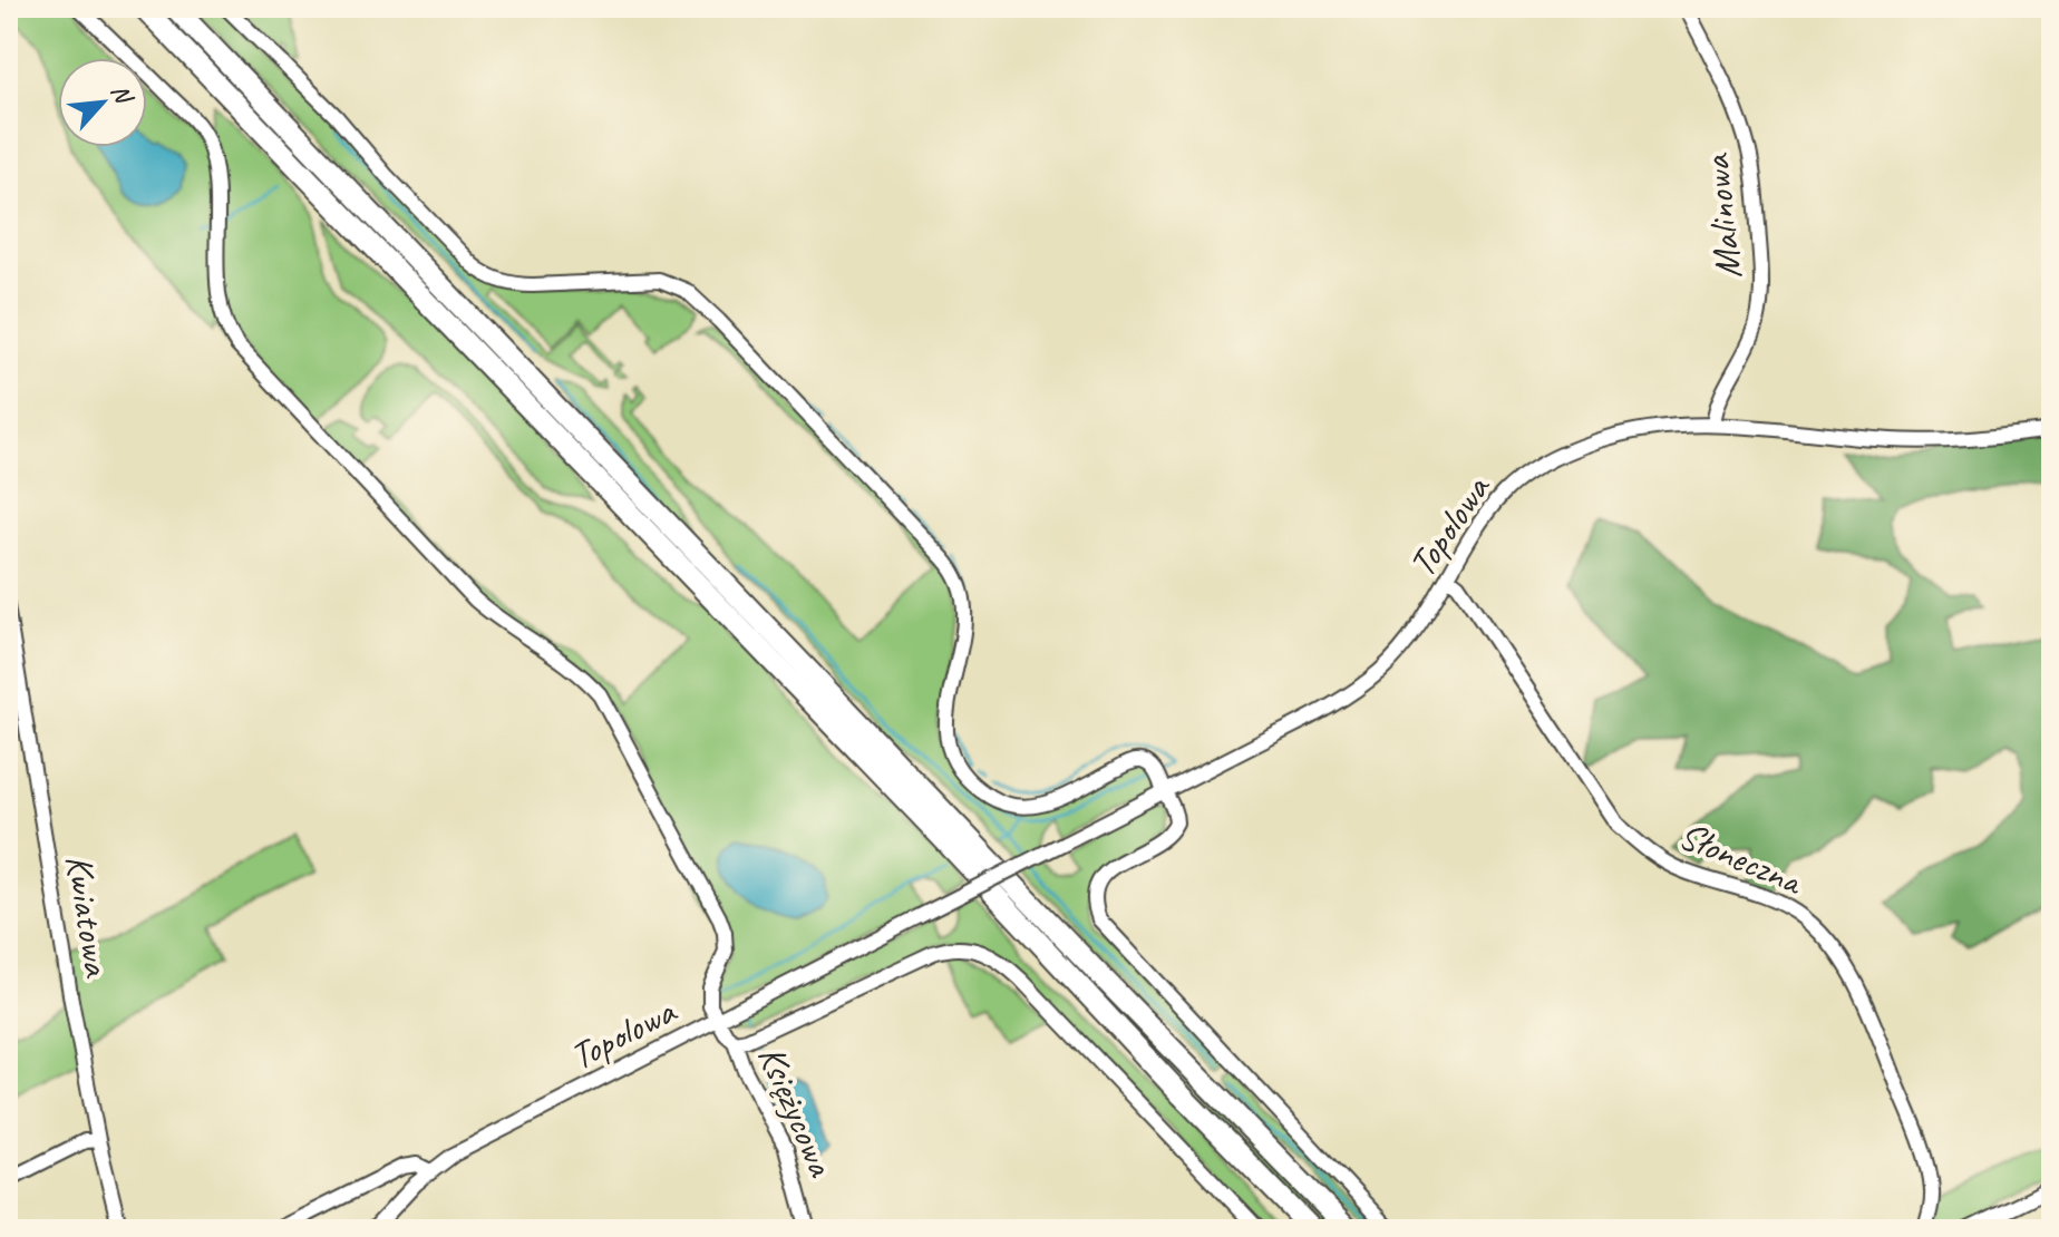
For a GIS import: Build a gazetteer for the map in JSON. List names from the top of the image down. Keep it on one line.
{"streets":{"street":["Malinowa","Topolowa","Słoneczna","Kwiatowa","Księżycowa"]},"crossings":[["Malinowa","Topolowa"],["Topolowa","Słoneczna"],["Topolowa","Księżycowa"]],"north":"top right"}
